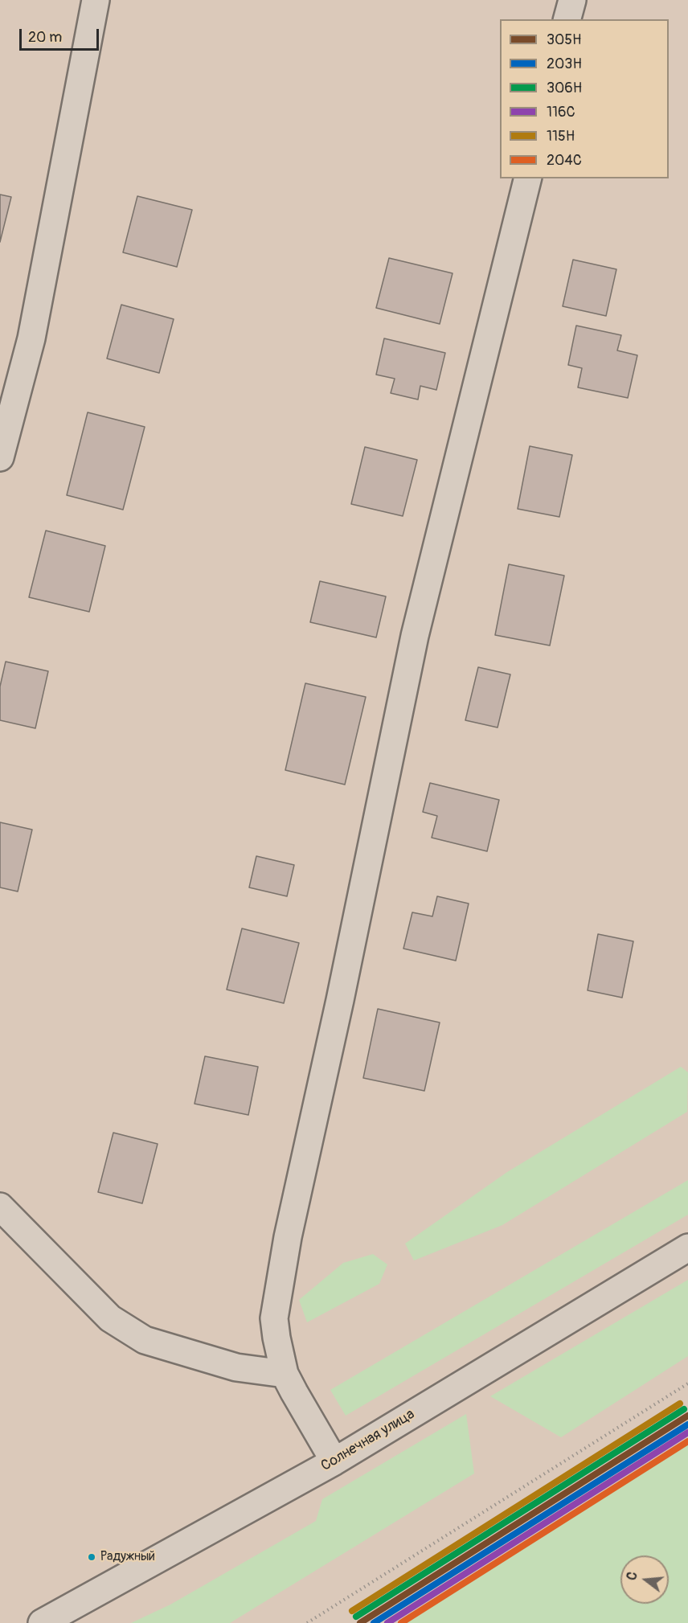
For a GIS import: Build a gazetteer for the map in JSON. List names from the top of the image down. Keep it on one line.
{"streets":{"street":["Солнечная улица"]},"places":["Радужный"],"lines":["transit line 115Н","transit line 306Н","transit line 305Н","transit line 203Н","transit line 116С","transit line 204С"],"legend":["305Н","203Н","306Н","116С","115Н","204С"],"scale_bar":"20 m","north":"left"}
